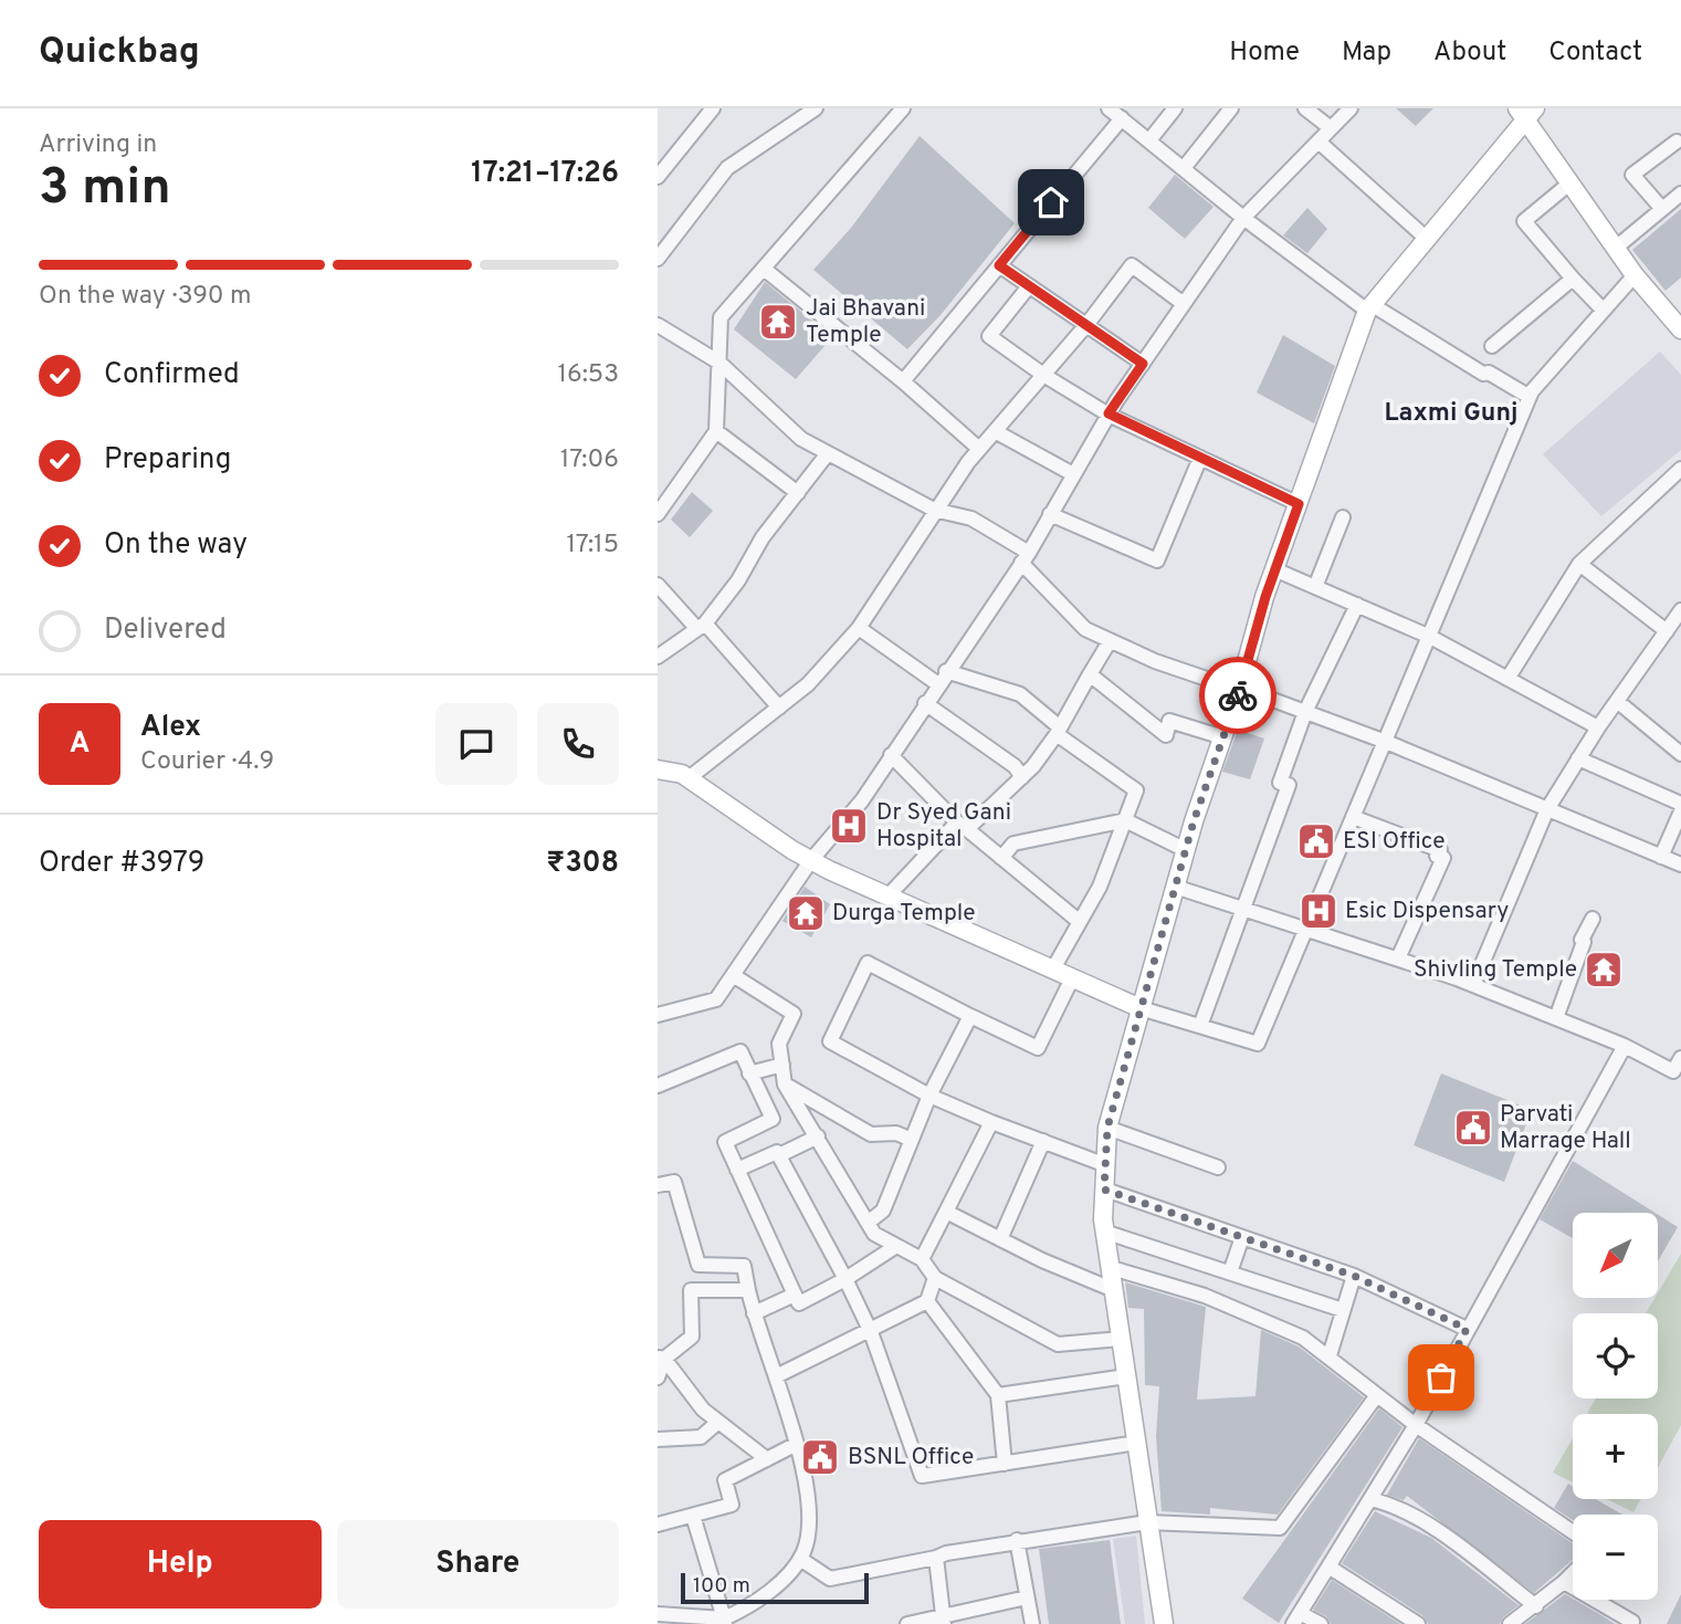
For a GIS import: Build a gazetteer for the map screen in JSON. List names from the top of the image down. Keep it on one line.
{"districts":["Laxmi Gunj"],"places":{"temple":["Jai Bhavani Temple","Durga Temple","Shivling Temple"],"hospital":["Dr Syed Gani Hospital","Esic Dispensary"],"public building":["ESI Office","Parvati Marrage Hall","BSNL Office"]},"scale_bar":"100 m","north":"bottom left","page":{"header":"Quickbag","nav":["Home","Map","About","Contact"],"heading":["3 min","Arriving in","17:21–17:26"],"panel":["Alex","Courier · 4.9","Order #3979","₹308"],"bar":"On the way · 390 m","list":[["Confirmed","16:53"],["Preparing","17:06"],["On the way","17:15"],"Delivered"],"round":"A","map_buttons":["+","−"],"buttons":["Help","Share"],"scale":"100 m"}}
